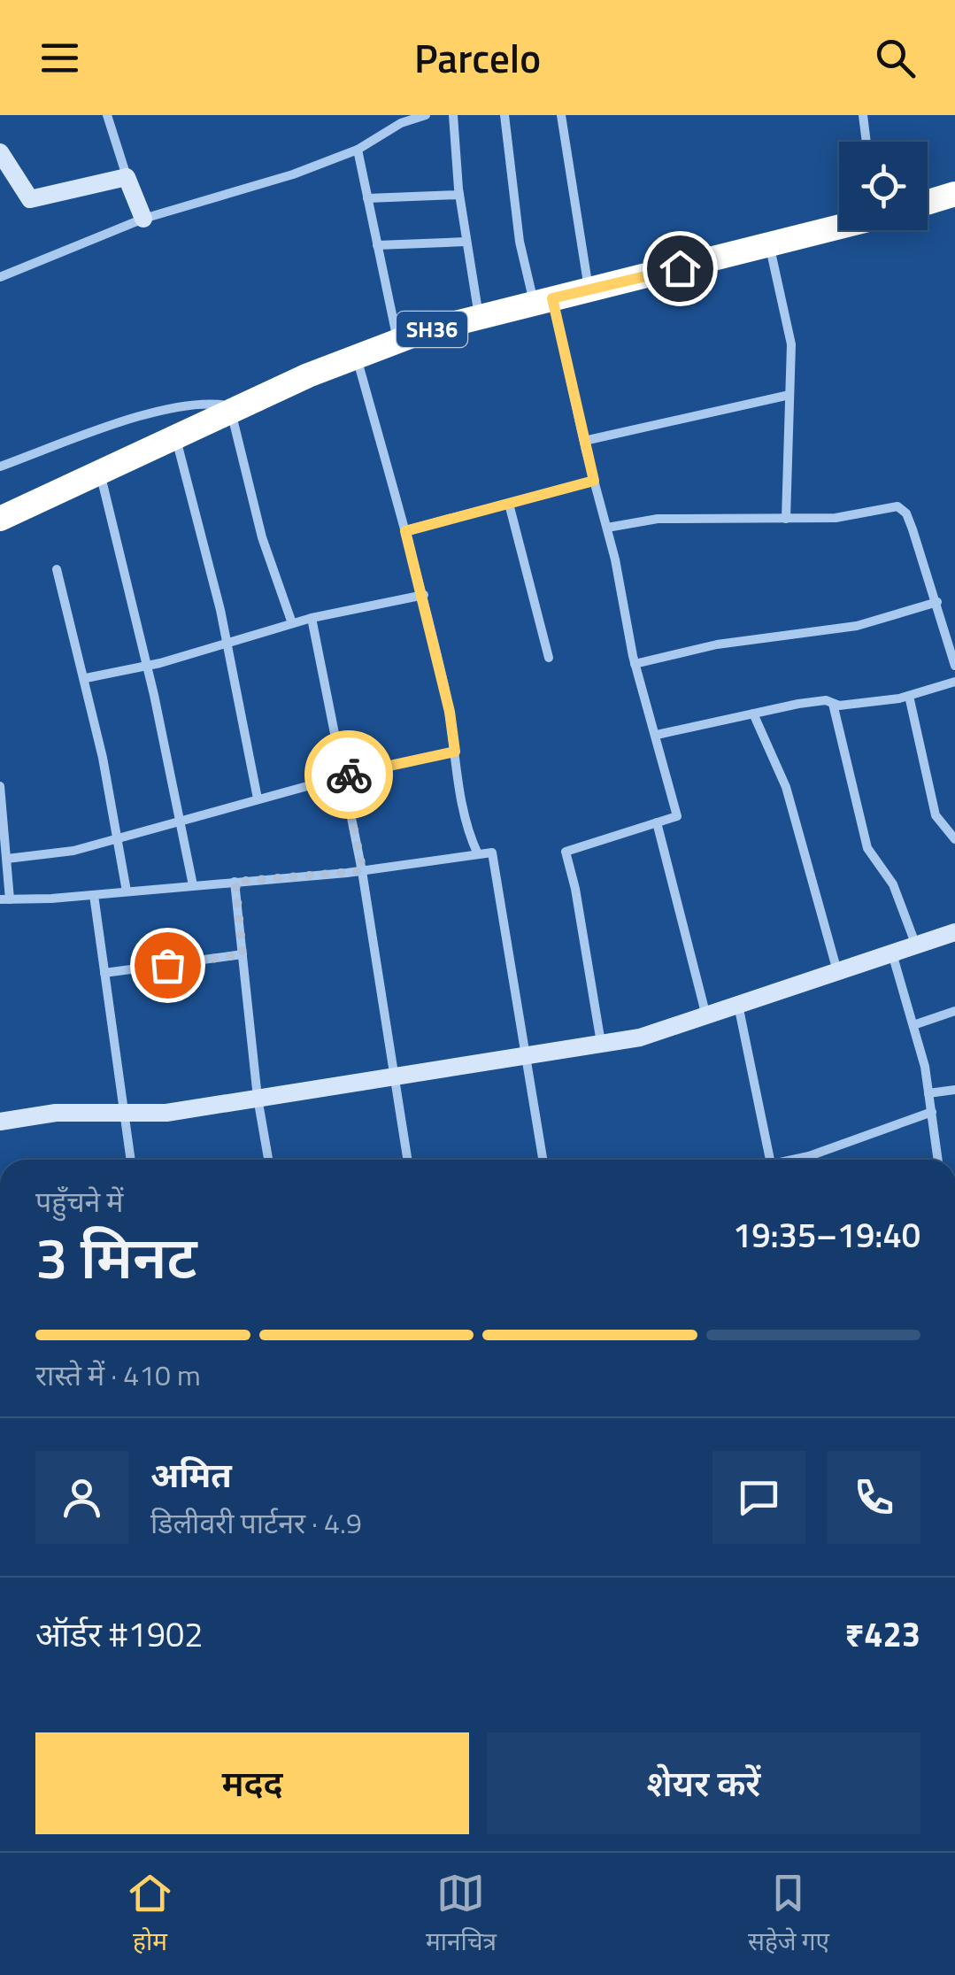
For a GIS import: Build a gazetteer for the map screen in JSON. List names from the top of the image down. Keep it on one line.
{"streets":{"highway":["SH36"]},"page":{"header":"Parcelo","heading":["3 मिनट","पहुँचने में","19:35–19:40"],"panel":["अमित","डिलीवरी पार्टनर · 4.9","ऑर्डर #1902","₹423"],"bar":"रास्ते में · 410 m","buttons":["मदद","शेयर करें"],"tabs":["होम","मानचित्र","सहेजे गए"]}}
